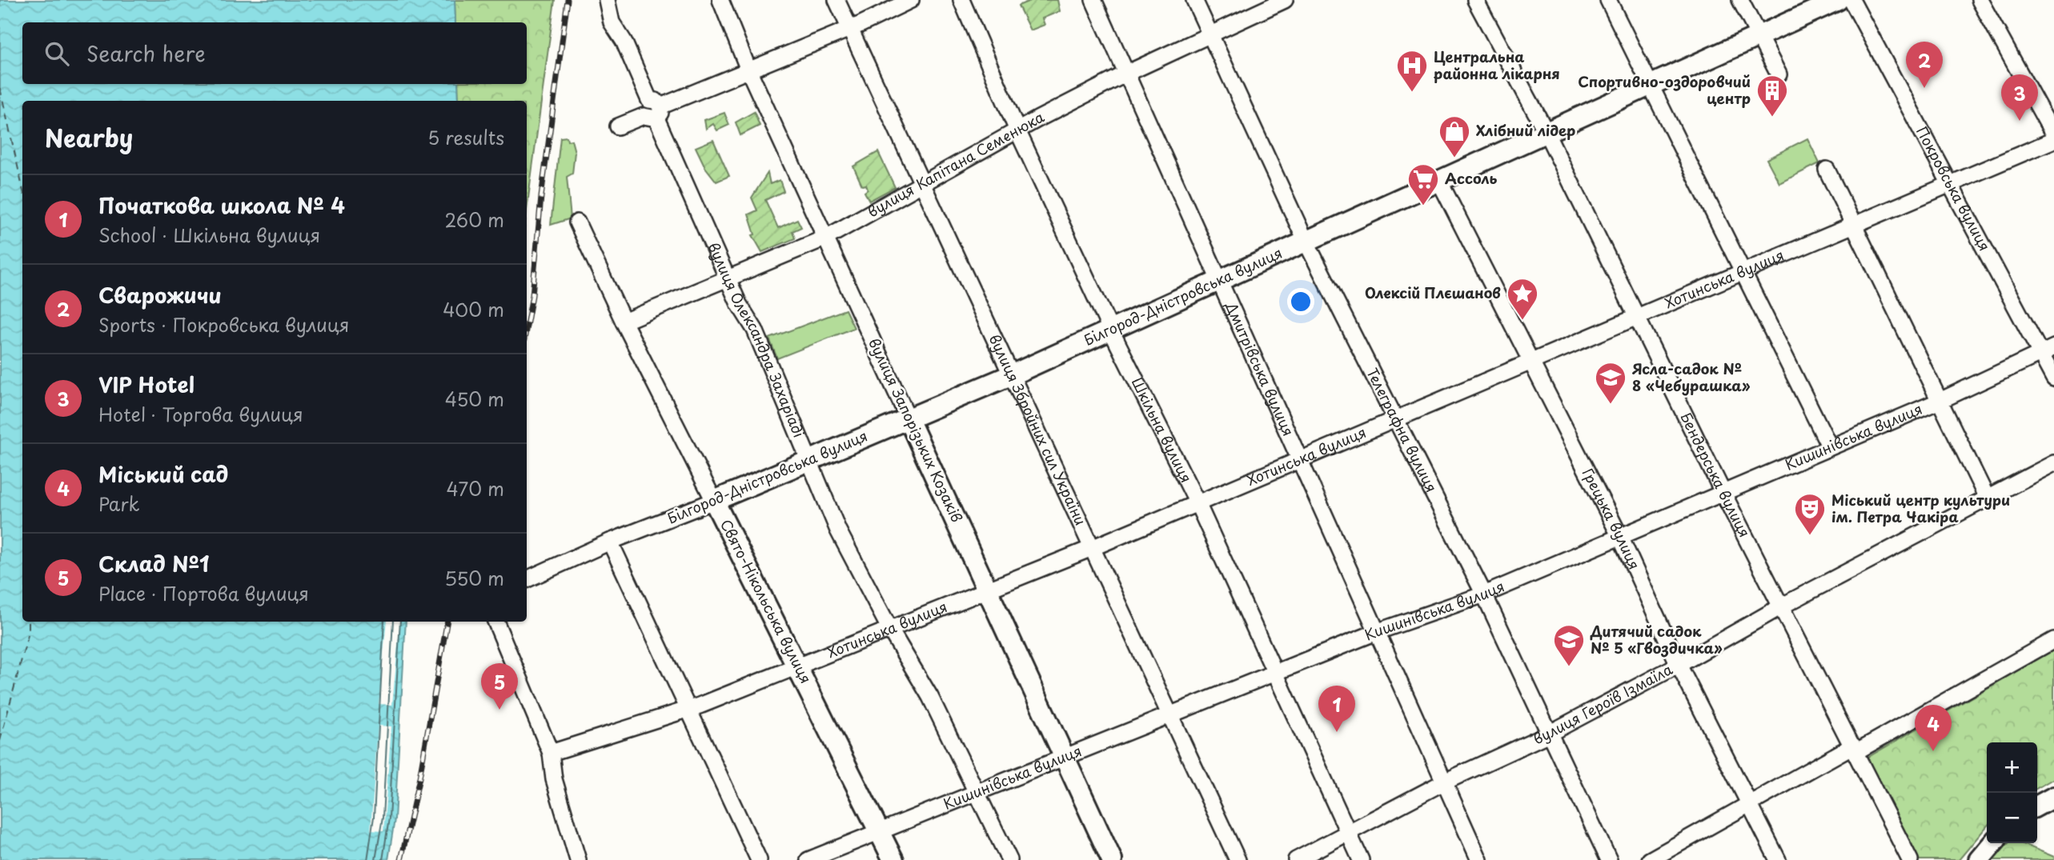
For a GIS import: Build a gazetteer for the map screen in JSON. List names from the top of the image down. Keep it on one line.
{"streets":{"main road":["Білгород-Дністровська вулиця","вулиця Запорізьких Козаків","Свято-Нікольська вулиця"],"street":["вулиця Капітана Семенюка","Покровська вулиця","Хотинська вулиця","вулиця Олександра Захаріаді","Дмитрівська вулиця","вулиця Збройних сил України","Шкільна вулиця","Телеграфна вулиця","Кишинівська вулиця","Бендерська вулиця","Грецька вулиця","вулиця Героїв Ізмаїла"]},"crossings":[["вулиця Капітана Семенюка","вулиця Олександра Захаріаді"],["вулиця Капітана Семенюка","Дмитрівська вулиця"],["вулиця Капітана Семенюка","вулиця Збройних сил України"],["вулиця Капітана Семенюка","вулиця Запорізьких Козаків"],["вулиця Капітана Семенюка","Шкільна вулиця"],["вулиця Капітана Семенюка","Телеграфна вулиця"],["вулиця Капітана Семенюка","Свято-Нікольська вулиця"],["Покровська вулиця","Хотинська вулиця"],["Покровська вулиця","Кишинівська вулиця"],["Хотинська вулиця","вулиця Олександра Захаріаді"],["Хотинська вулиця","Дмитрівська вулиця"],["Хотинська вулиця","вулиця Збройних сил України"],["Хотинська вулиця","вулиця Запорізьких Козаків"],["Хотинська вулиця","Шкільна вулиця"],["Хотинська вулиця","Телеграфна вулиця"],["Хотинська вулиця","Бендерська вулиця"],["Хотинська вулиця","Грецька вулиця"],["Хотинська вулиця","Свято-Нікольська вулиця"],["Білгород-Дністровська вулиця","вулиця Олександра Захаріаді"],["Білгород-Дністровська вулиця","Дмитрівська вулиця"],["Білгород-Дністровська вулиця","вулиця Збройних сил України"],["Білгород-Дністровська вулиця","вулиця Запорізьких Козаків"],["Білгород-Дністровська вулиця","Шкільна вулиця"],["Білгород-Дністровська вулиця","Телеграфна вулиця"],["Білгород-Дністровська вулиця","Бендерська вулиця"],["Білгород-Дністровська вулиця","Грецька вулиця"],["Білгород-Дністровська вулиця","Свято-Нікольська вулиця"],["вулиця Олександра Захаріаді","Кишинівська вулиця"],["Дмитрівська вулиця","Кишинівська вулиця"],["Дмитрівська вулиця","вулиця Героїв Ізмаїла"],["вулиця Збройних сил України","Кишинівська вулиця"],["вулиця Запорізьких Козаків","Кишинівська вулиця"],["Шкільна вулиця","Кишинівська вулиця"],["Шкільна вулиця","вулиця Героїв Ізмаїла"],["Телеграфна вулиця","Кишинівська вулиця"],["Телеграфна вулиця","вулиця Героїв Ізмаїла"],["Кишинівська вулиця","Бендерська вулиця"],["Кишинівська вулиця","Грецька вулиця"],["Кишинівська вулиця","Свято-Нікольська вулиця"],["Бендерська вулиця","вулиця Героїв Ізмаїла"],["Грецька вулиця","вулиця Героїв Ізмаїла"]],"places":{"hospital":["Центральна районна лікарня"],"building":["Спортивно-оздоровчий центр"],"shop":["Хлібний лідер"],"supermarket":["Ассоль"],"place":["Олексій Плєшанов"],"school or university":["Ясла-садок № 8 «Чебурашка»","Дитячий садок № 5 «Гвоздичка»"],"theatre":["Міський центр культури ім. Петра Чакіра"]},"page":{"search":"Search here","pins":["2","3","5","1","4"],"heading":["Nearby","5 results"],"list":[{"mark":"1","name":"Початкова школа № 4","note":"School · Шкільна вулиця","value":"260 m"},{"mark":"2","name":"Сварожичи","note":"Sports · Покровська вулиця","value":"400 m"},{"mark":"3","name":"VIP Hotel","note":"Hotel · Торгова вулиця","value":"450 m"},{"mark":"4","name":"Міський сад","note":"Park","value":"470 m"},{"mark":"5","name":"Склад №1","note":"Place · Портова вулиця","value":"550 m"}],"map_buttons":["+","−"]}}
